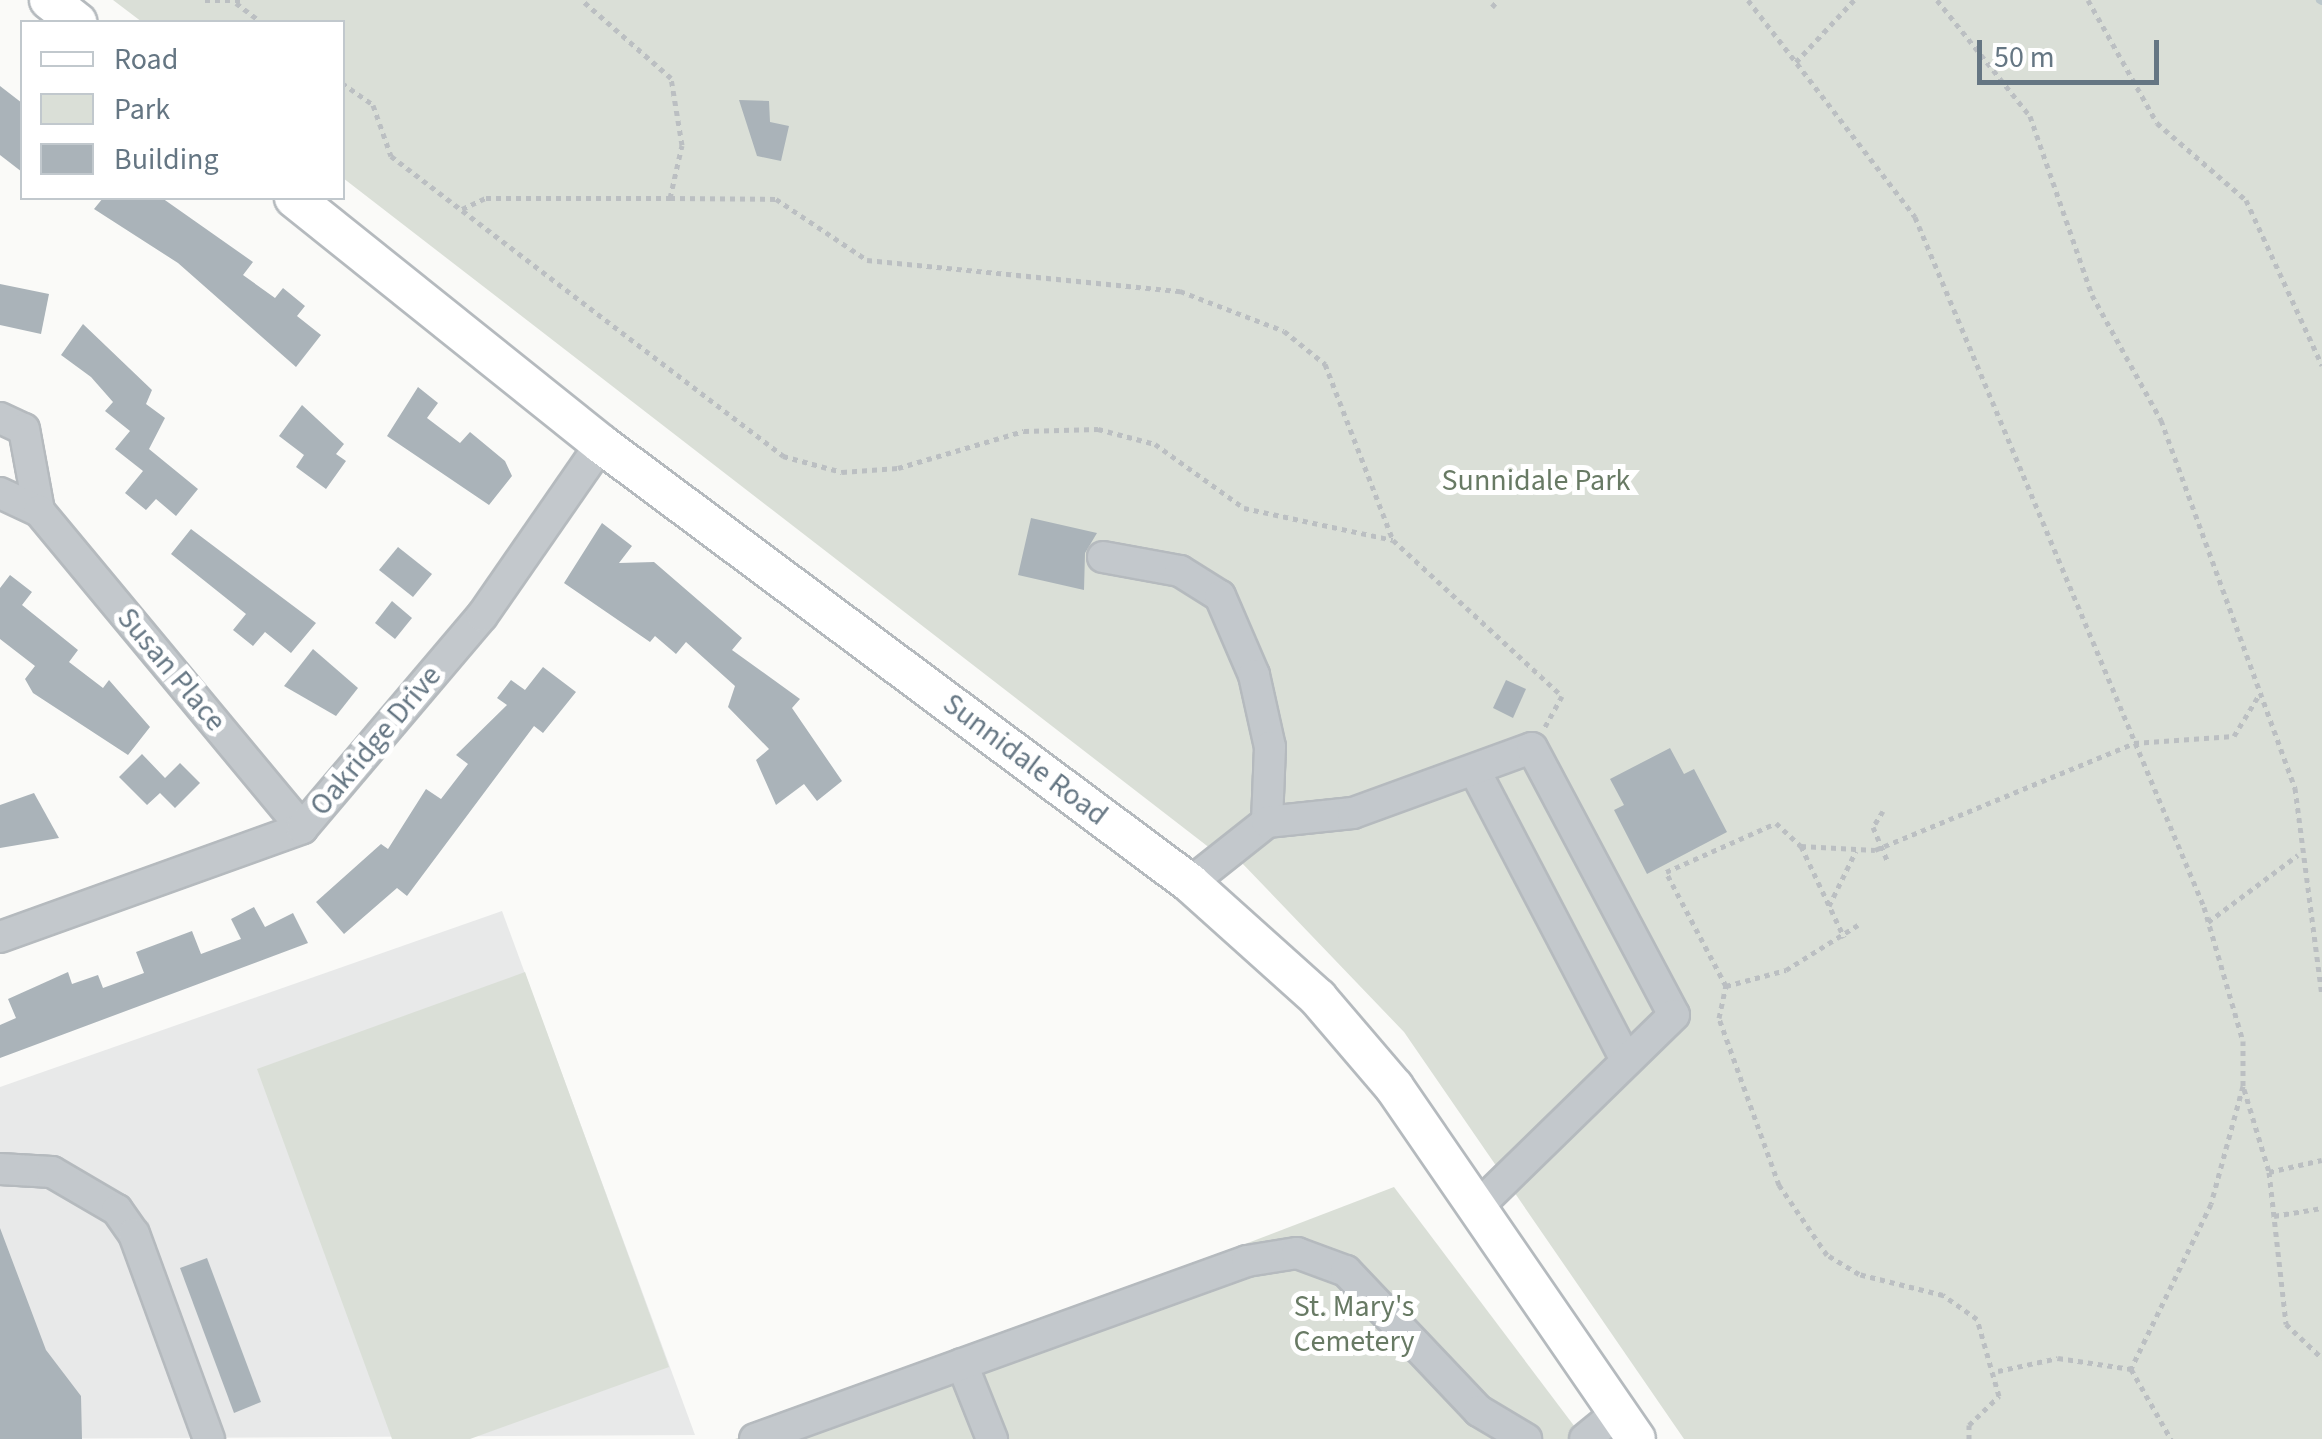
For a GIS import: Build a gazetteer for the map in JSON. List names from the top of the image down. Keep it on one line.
{"streets":{"main road":["Sunnidale Road"],"street":["Susan Place","Oakridge Drive"]},"crossings":[["Susan Place","Oakridge Drive"],["Oakridge Drive","Sunnidale Road"]],"parks":["Sunnidale Park","St. Mary's Cemetery"],"legend":["Road","Park","Building"],"scale_bar":"50 m"}
